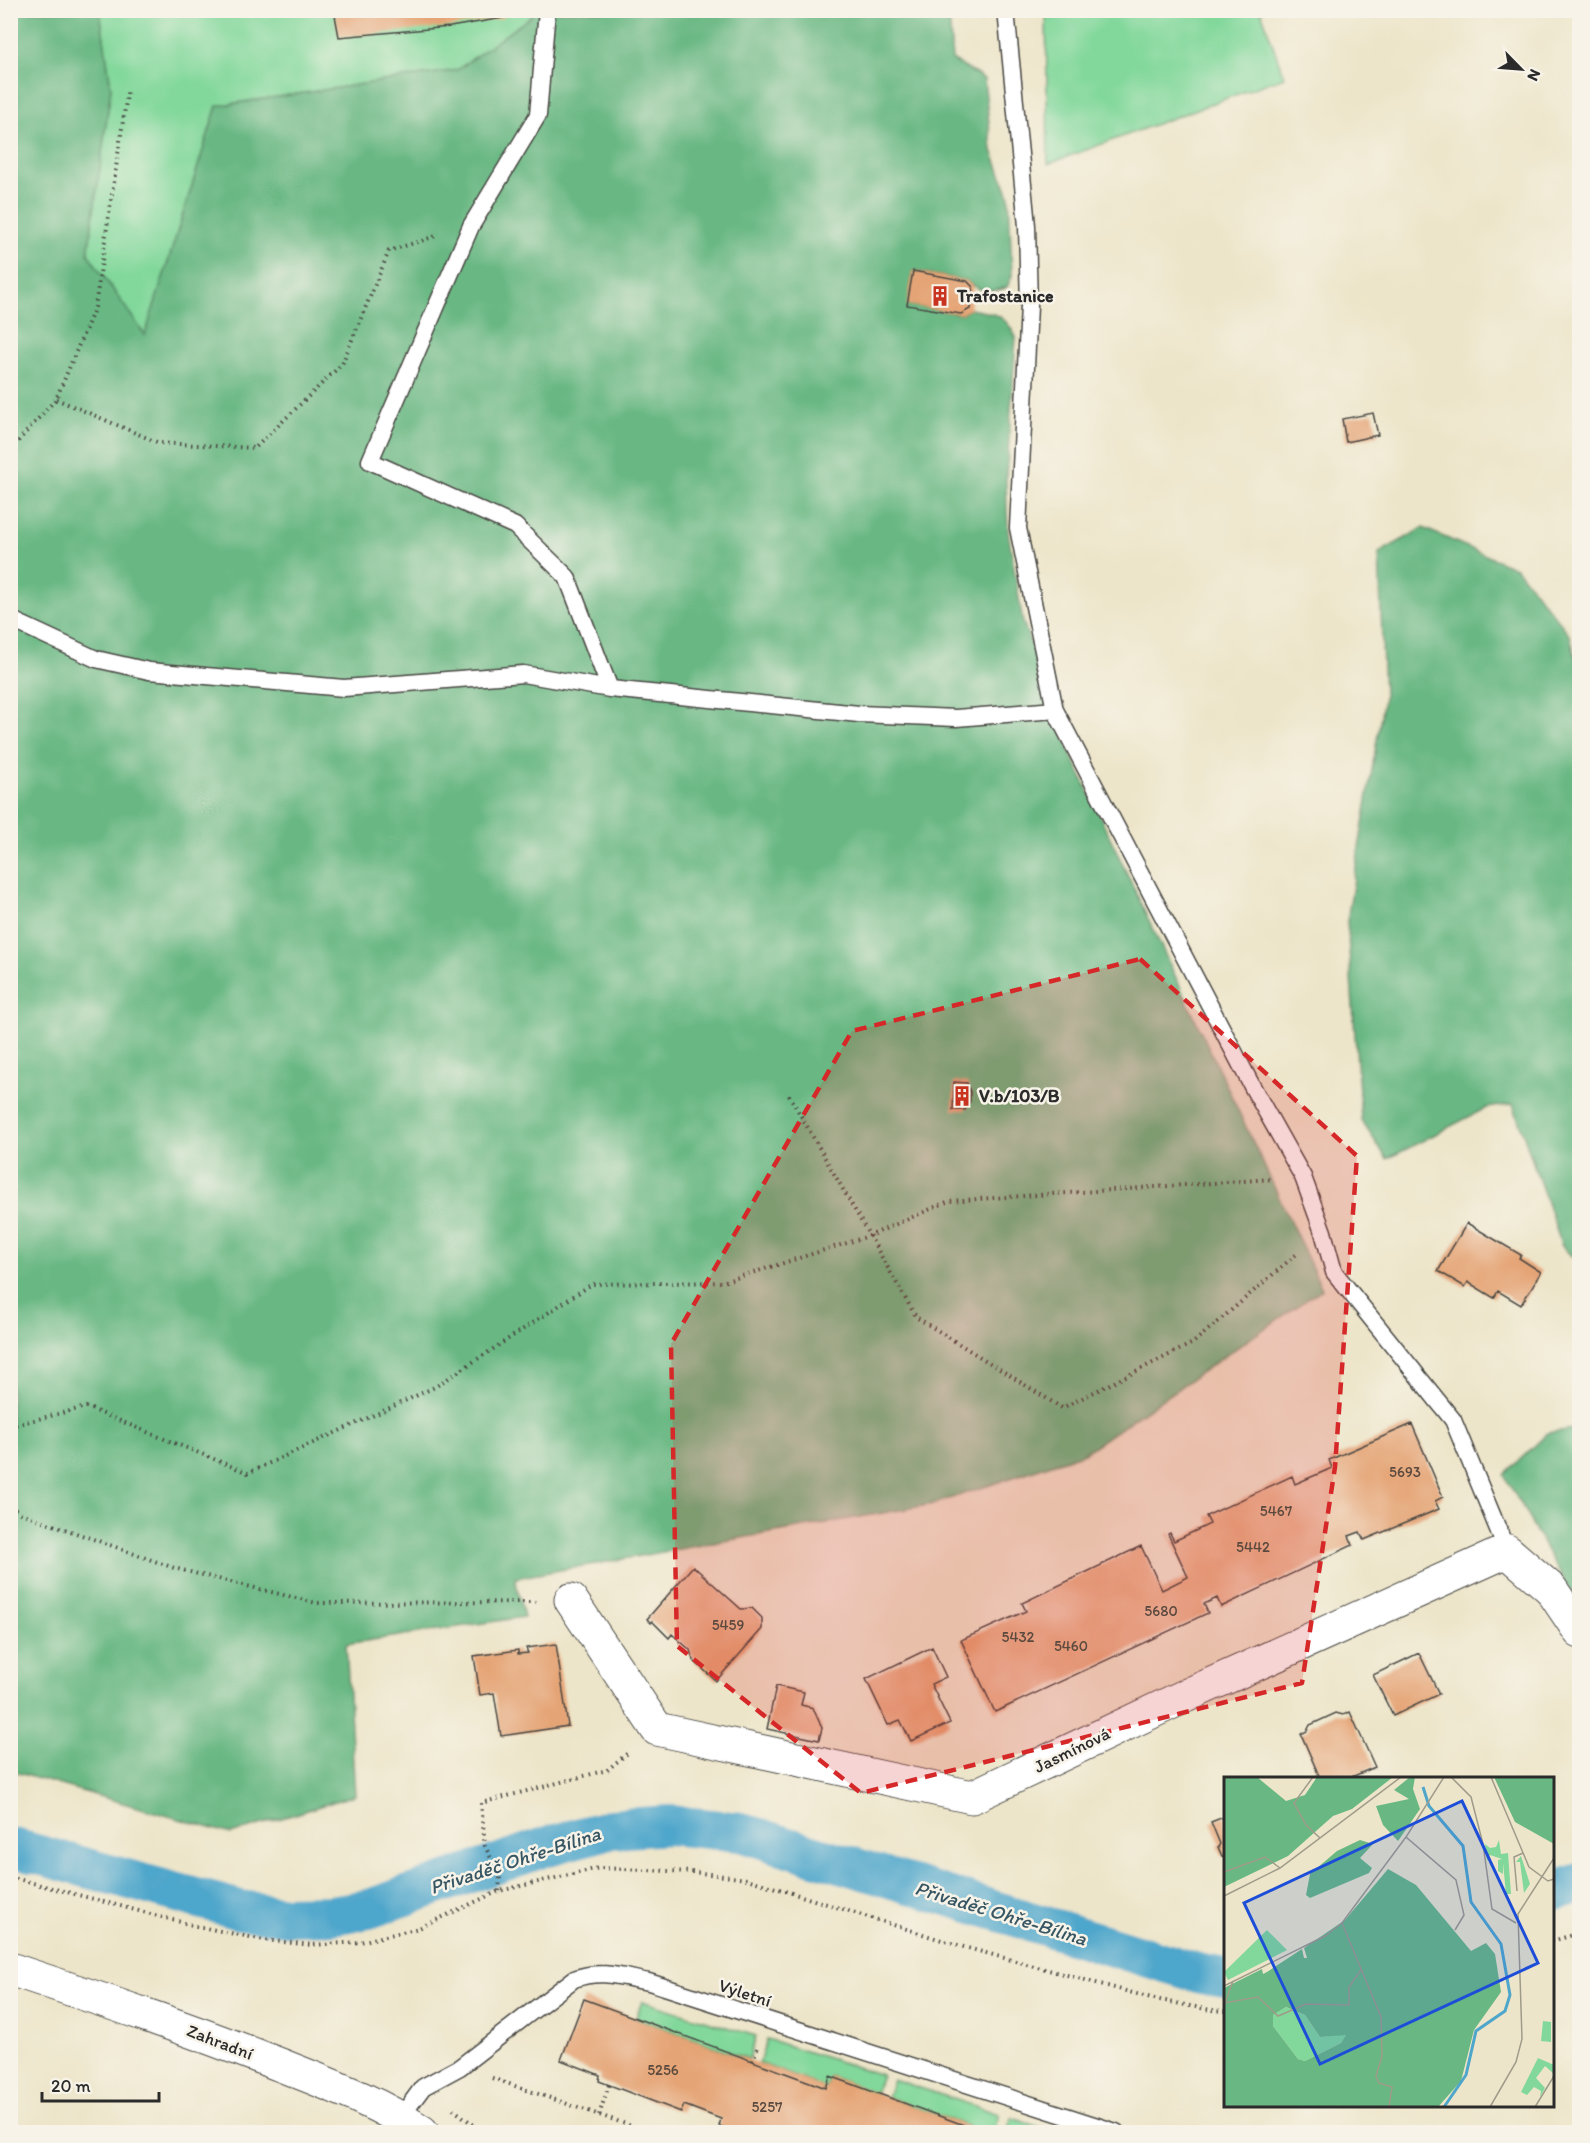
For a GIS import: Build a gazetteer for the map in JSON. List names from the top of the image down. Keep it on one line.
{"streets":{"street":["Jasmínová","Zahradní"],"lane":["Výletní"]},"crossings":[["Výletní","Zahradní"]],"water":["Přivaděč Ohře-Bílina"],"places":{"building":["Trafostanice","V.b/103/B"]},"house_numbers":["5693","5467","5442","5680","5459","5432","5460","5256","5257"],"scale_bar":"20 m","north":"bottom right"}
